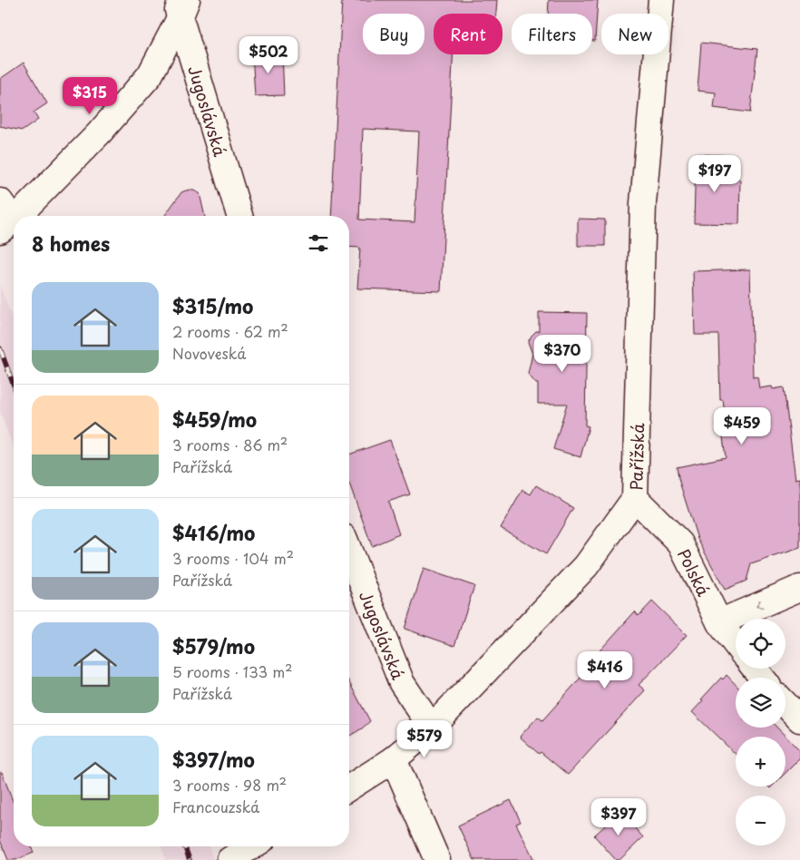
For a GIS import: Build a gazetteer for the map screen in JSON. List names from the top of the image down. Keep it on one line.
{"streets":{"street":["Jugoslávská","Pařížská","Polská"]},"crossings":[["Jugoslávská","Pařížská"],["Pařížská","Polská"]],"page":{"chip":["Buy","Rent","Filters","New"],"price":["$502","$315","$197","$370","$459","$416","$579","$397"],"heading":"8 homes","list":[{"name":"$315/mo","note":"2 rooms · 62 m² · Novoveská"},{"name":"$459/mo","note":"3 rooms · 86 m² · Pařížská"},{"name":"$416/mo","note":"3 rooms · 104 m² · Pařížská"},{"name":"$579/mo","note":"5 rooms · 133 m² · Pařížská"},{"name":"$397/mo","note":"3 rooms · 98 m² · Francouzská"}],"map_buttons":["+","−"]}}
